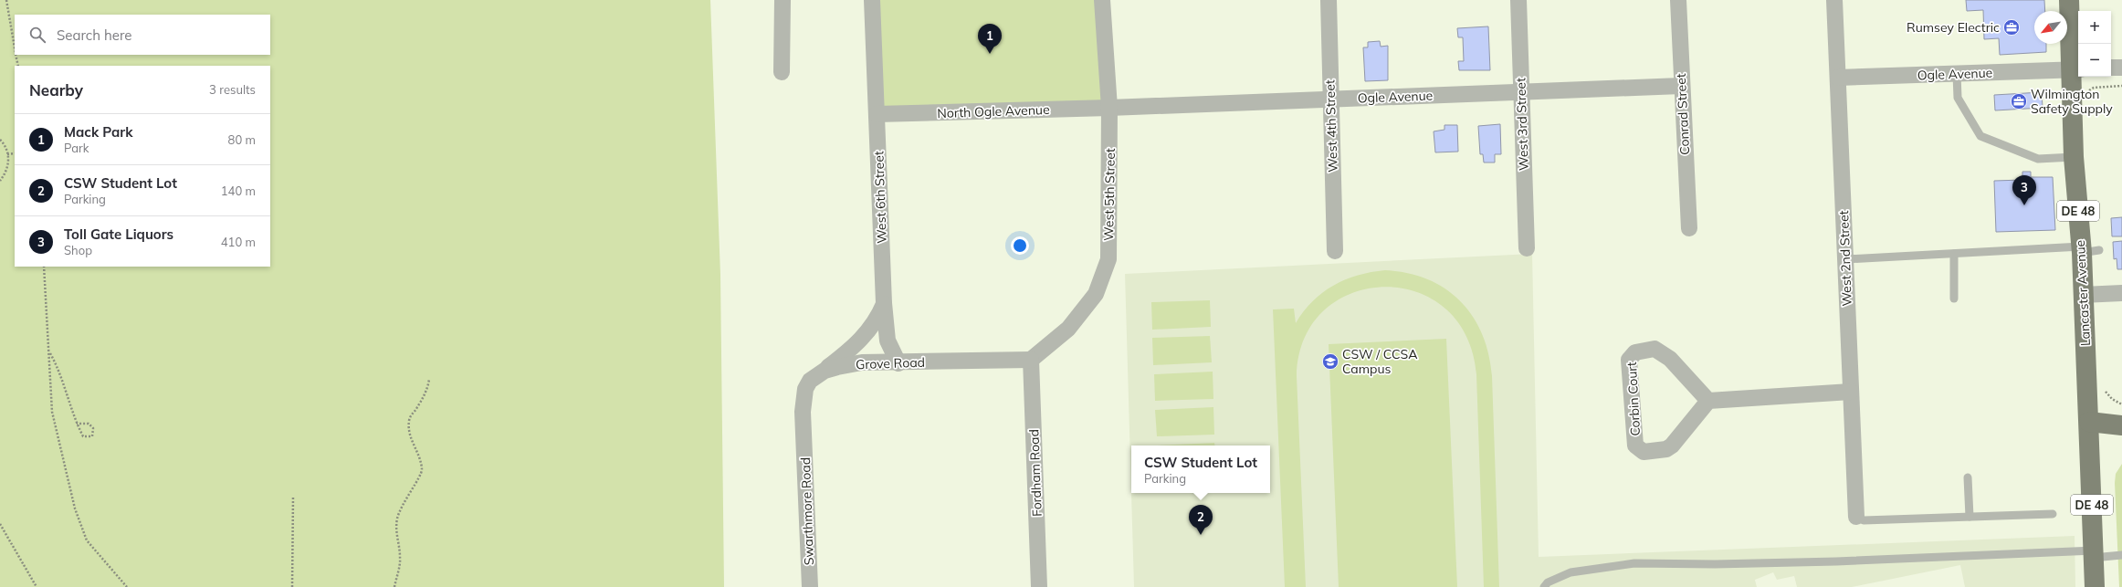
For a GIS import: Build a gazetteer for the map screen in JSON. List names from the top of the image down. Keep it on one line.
{"streets":{"main road":["DE 48","Lancaster Avenue"],"street":["Ogle Avenue","North Ogle Avenue","Conrad Street","West 3rd Street","West 4th Street","West 5th Street","West 6th Street","West 2nd Street","Grove Road","Corbin Court","Fordham Road","Swarthmore Road"]},"crossings":[["Ogle Avenue","North Ogle Avenue"],["Ogle Avenue","Conrad Street"],["Ogle Avenue","West 3rd Street"],["Ogle Avenue","West 4th Street"],["Ogle Avenue","West 5th Street"],["Ogle Avenue","West 2nd Street"],["Ogle Avenue","Lancaster Avenue"],["North Ogle Avenue","West 5th Street"],["North Ogle Avenue","West 6th Street"],["West 5th Street","Grove Road"],["West 5th Street","Fordham Road"],["West 6th Street","Grove Road"],["Grove Road","Fordham Road"],["Grove Road","Swarthmore Road"]],"places":{"office":["Rumsey Electric","Wilmington Safety Supply"],"school or university":["CSW / CCSA Campus"]},"north":"bottom left","page":{"map_buttons":["+","−"],"search":"Search here","pins":["1","3","2"],"heading":["Nearby","3 results"],"list":[{"mark":"1","name":"Mack Park","note":"Park","value":"80 m"},{"mark":"2","name":"CSW Student Lot","note":"Parking","value":"140 m"},{"mark":"3","name":"Toll Gate Liquors","note":"Shop","value":"410 m"}],"popup":["CSW Student Lot","Parking"]}}
